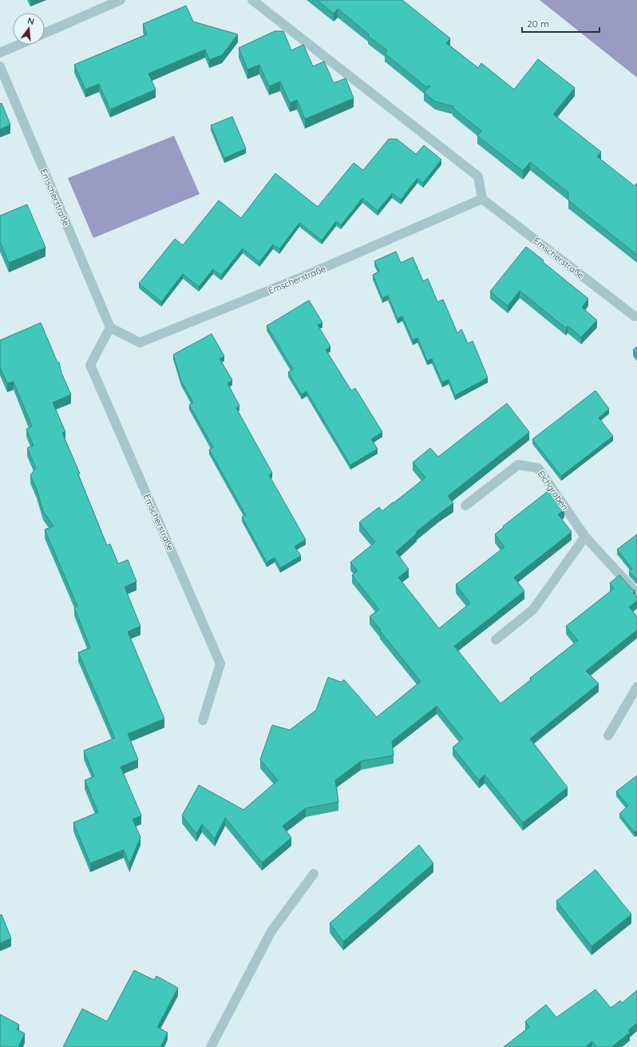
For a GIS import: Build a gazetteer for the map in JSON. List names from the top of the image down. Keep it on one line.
{"streets":{"street":["Emscherstraße","Elchgraben"]},"scale_bar":"20 m","north":"top"}
